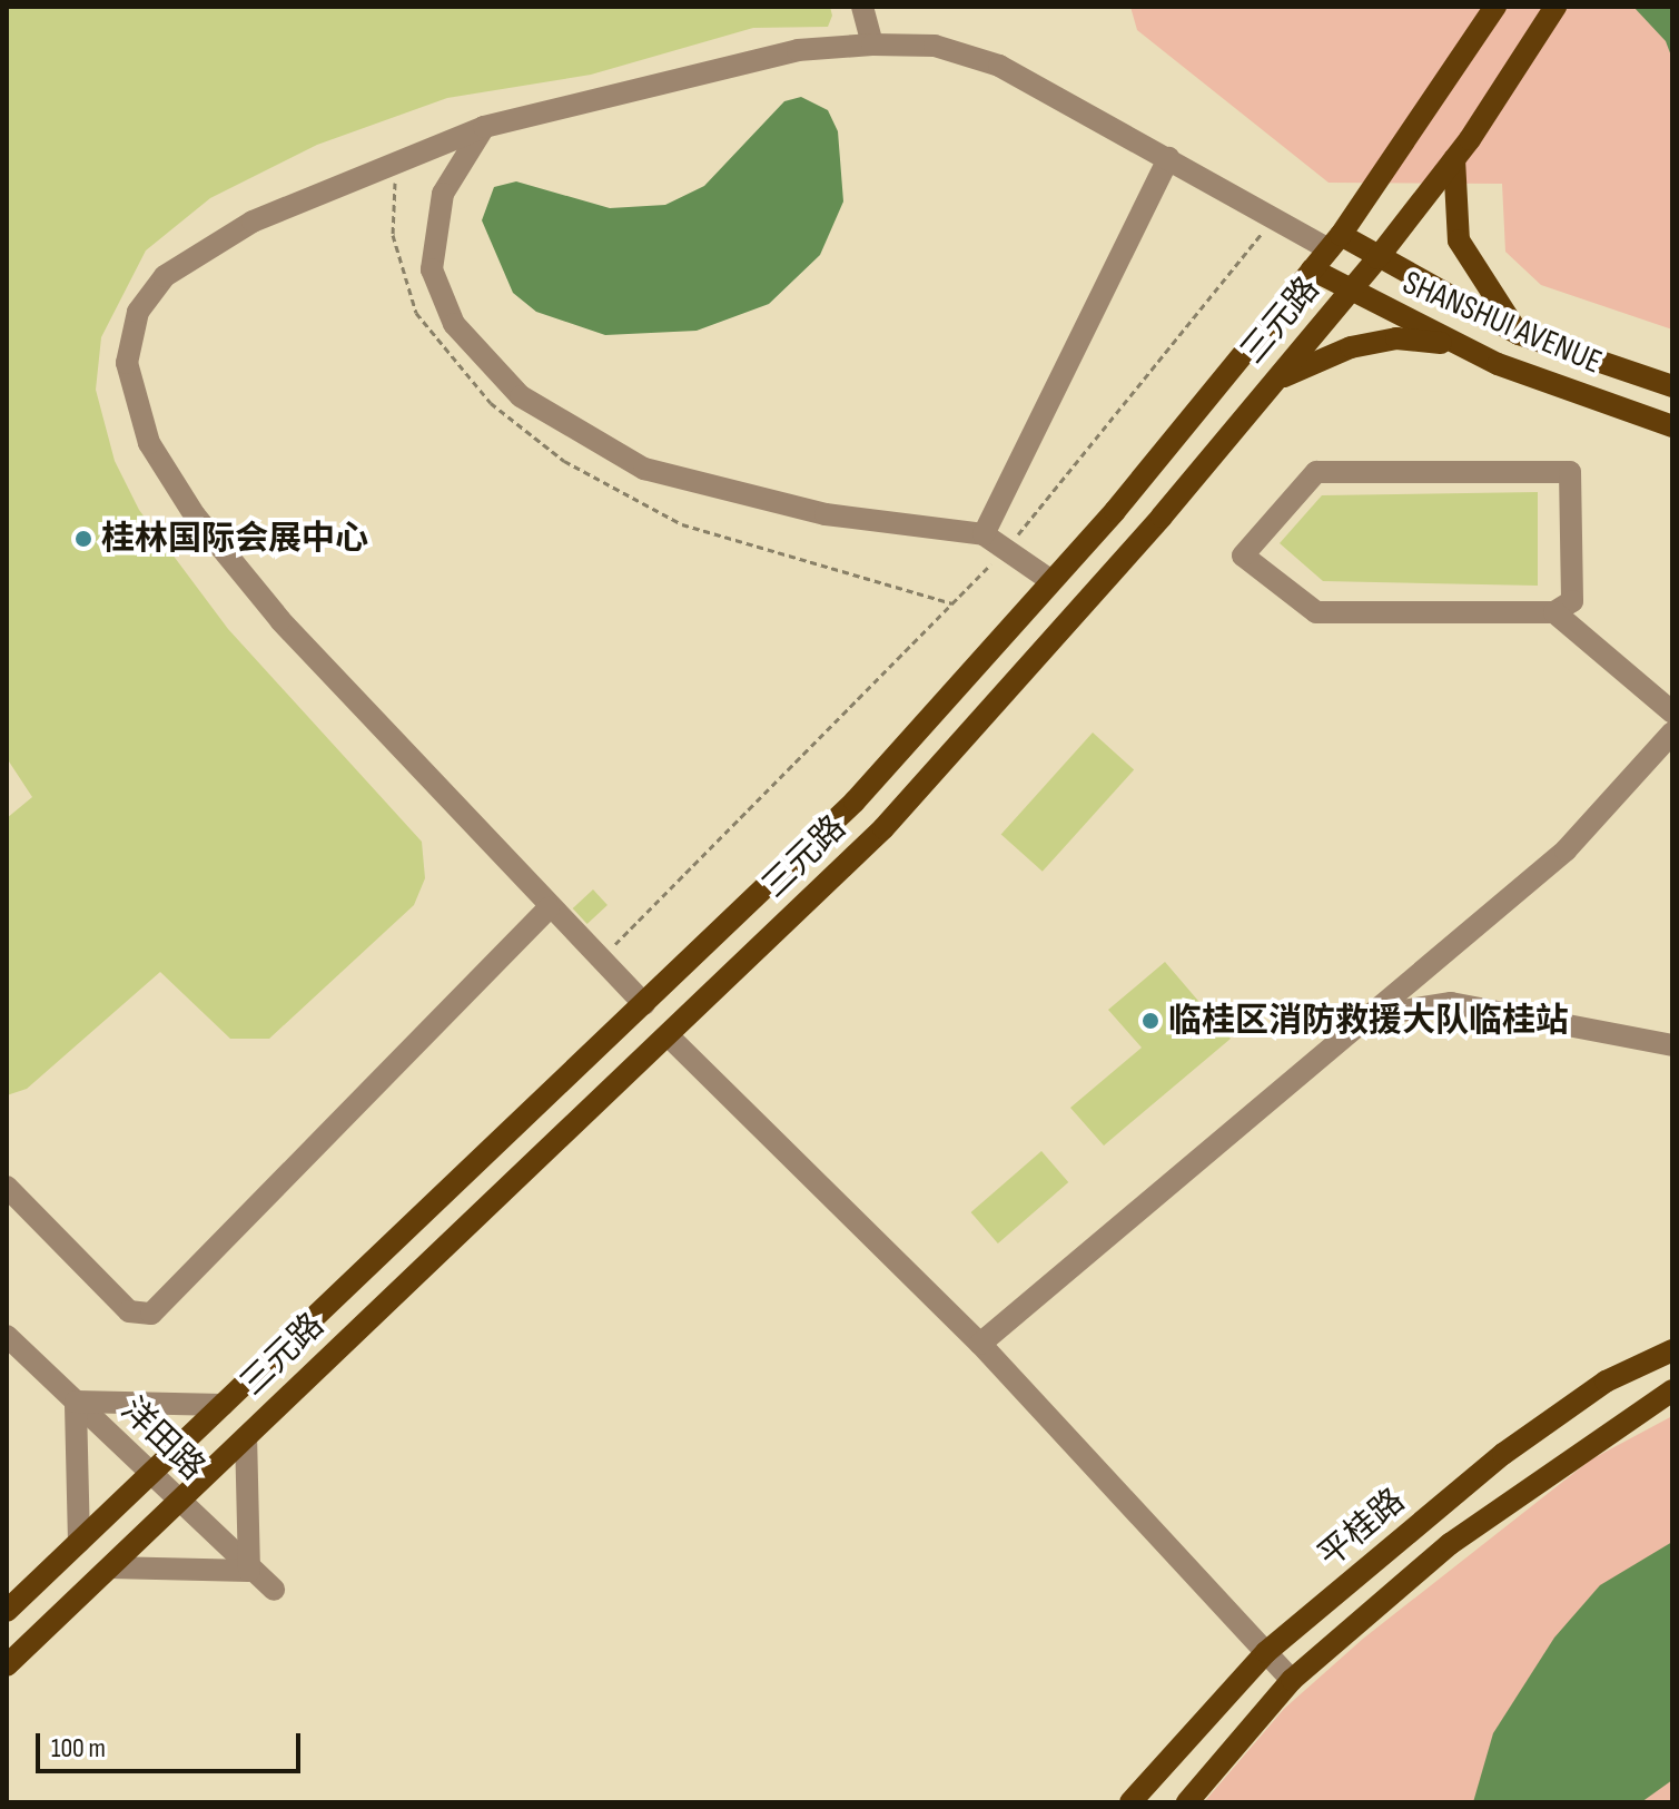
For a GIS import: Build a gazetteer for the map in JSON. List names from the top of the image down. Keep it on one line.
{"streets":{"main road":["三元路","SHANSHUI AVENUE","平桂路"],"street":["洋田路"]},"crossings":[["三元路","SHANSHUI AVENUE"],["三元路","洋田路"]],"places":["桂林国际会展中心","临桂区消防救援大队临桂站"],"scale_bar":"100 m"}
